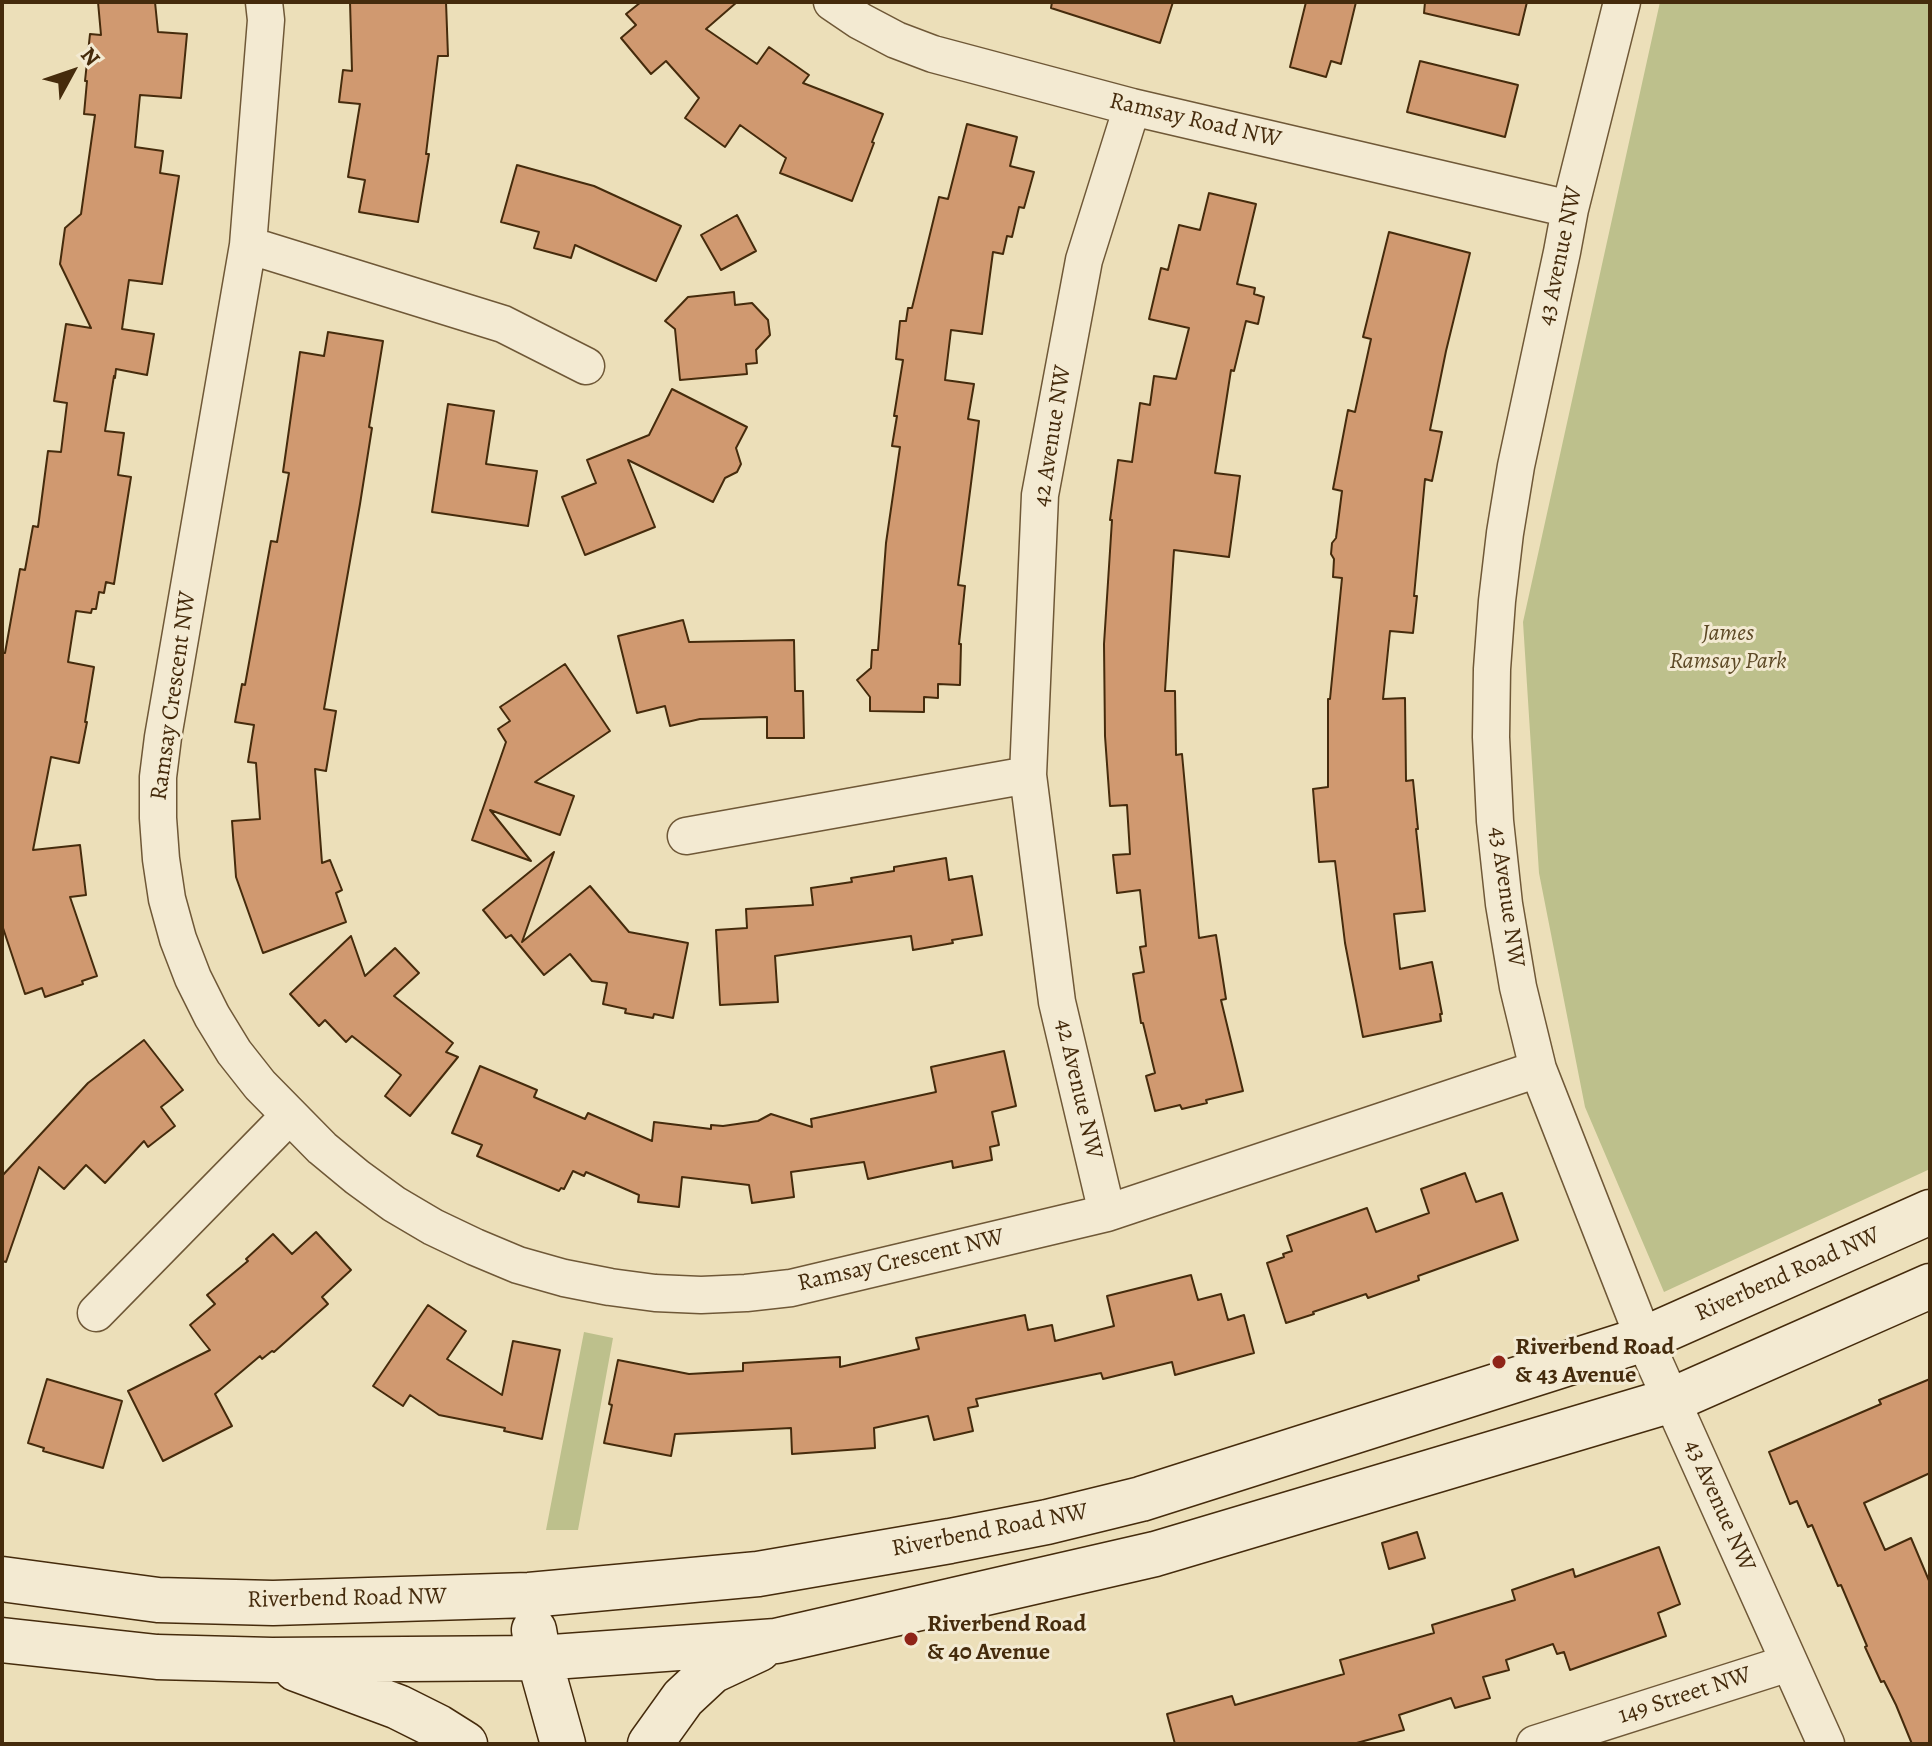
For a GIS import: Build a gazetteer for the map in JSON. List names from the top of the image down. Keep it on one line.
{"streets":{"street":["Ramsay Road NW","43 Avenue NW","42 Avenue NW","Ramsay Crescent NW","Riverbend Road NW","149 Street NW"]},"crossings":[["Ramsay Road NW","43 Avenue NW"],["Ramsay Road NW","42 Avenue NW"],["43 Avenue NW","Ramsay Crescent NW"],["43 Avenue NW","Riverbend Road NW"],["43 Avenue NW","149 Street NW"],["42 Avenue NW","Ramsay Crescent NW"]],"parks":["James Ramsay Park"],"places":["Riverbend Road & 43 Avenue","Riverbend Road & 40 Avenue"],"north":"top right"}
